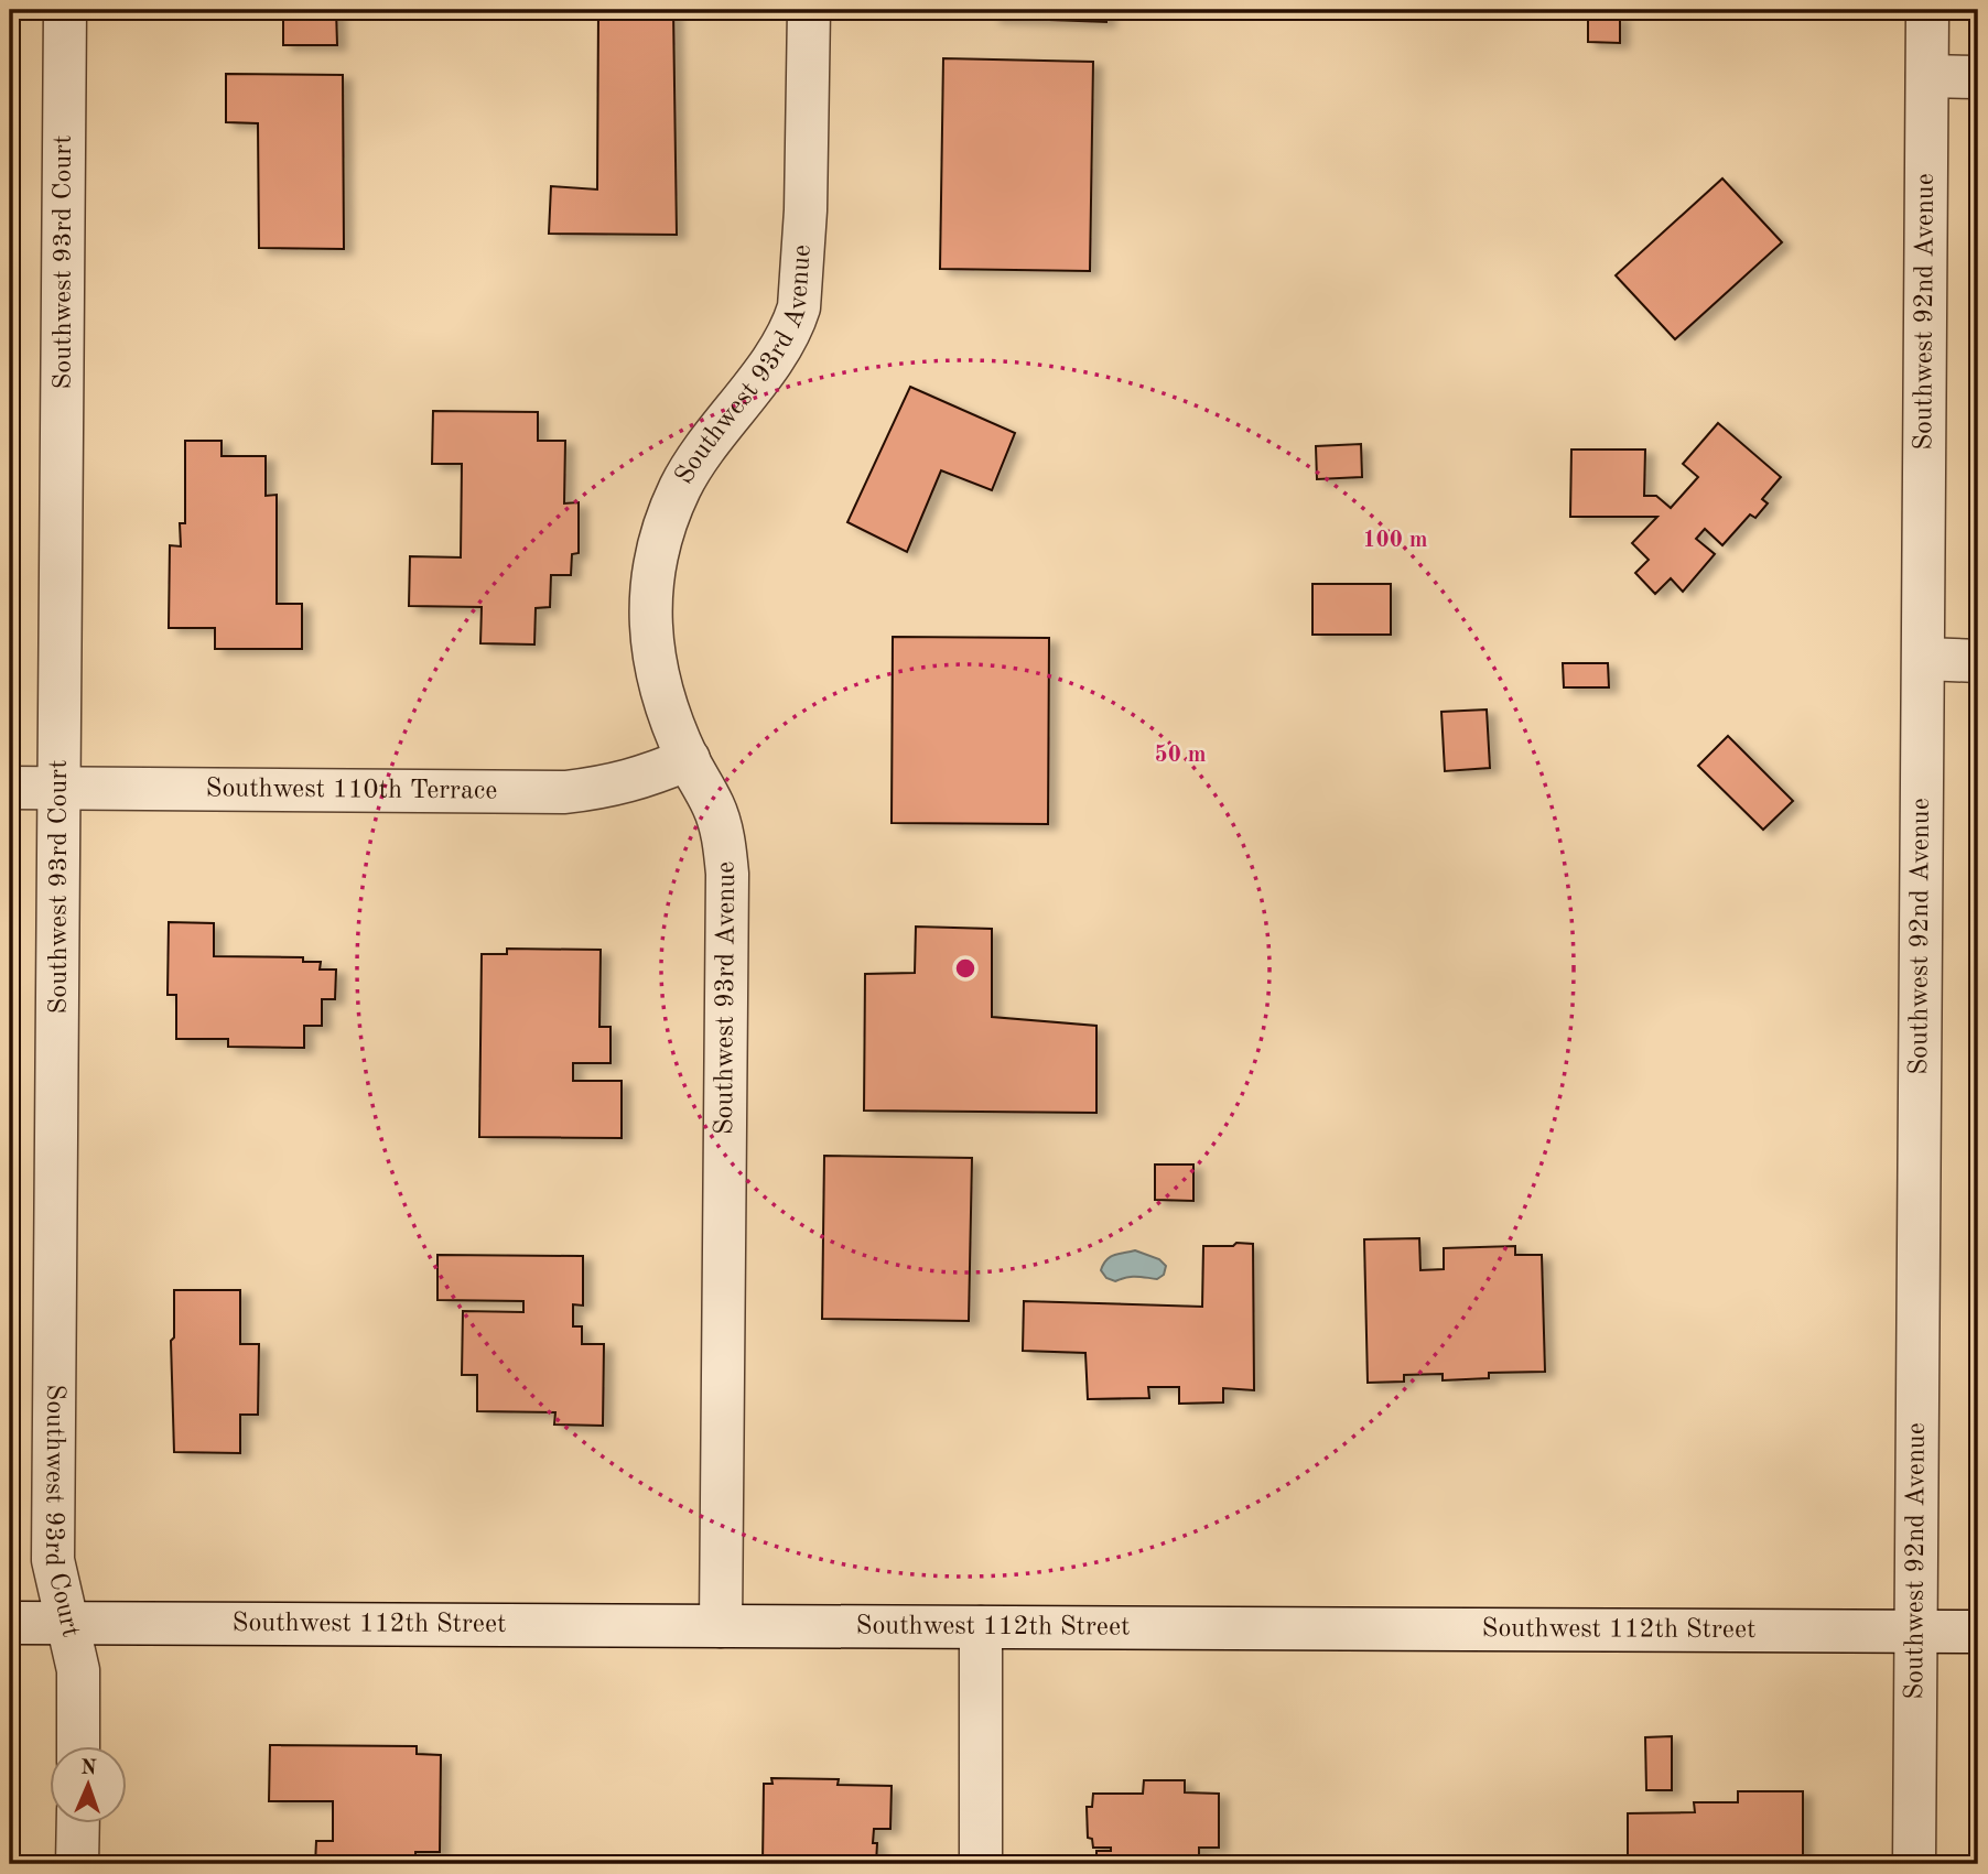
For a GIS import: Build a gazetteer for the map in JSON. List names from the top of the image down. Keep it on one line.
{"streets":{"street":["Southwest 93rd Court","Southwest 92nd Avenue","Southwest 93rd Avenue","Southwest 110th Terrace","Southwest 112th Street"]},"crossings":[["Southwest 93rd Court","Southwest 110th Terrace"],["Southwest 93rd Court","Southwest 112th Street"],["Southwest 92nd Avenue","Southwest 112th Street"],["Southwest 93rd Avenue","Southwest 110th Terrace"],["Southwest 93rd Avenue","Southwest 112th Street"]],"north":"top","rings":["100 m","50 m"]}
